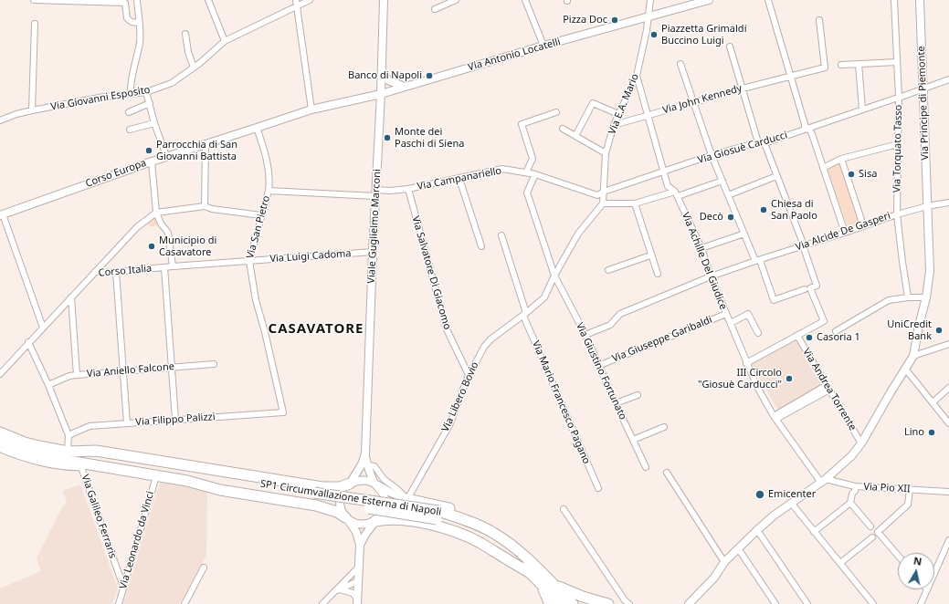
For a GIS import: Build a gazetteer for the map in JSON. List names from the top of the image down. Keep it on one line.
{"streets":{"highway":["SP1 Circumvallazione Esterna di Napoli"],"street":["Via Antonio Locatelli","Via Giovanni Esposito","Via John Kennedy","Via Principe di Piemonte","Via E.A. Mario","Via Giosuè Carducci","Via Torquato Tasso","Corso Europa","Via Campanariello","Viale Guglielmo Marconi","Via San Pietro","Via Alcide De Gasperi","Via Luigi Cadoma","Via Achille Del Giudice","Corso Italia","Via Salvatore Di Giacomo","Via Giuseppe Garibaldi","Via Aniello Falcone","Via Giustino Fortunato","Via Andrea Torrente","Via Libero Bovio","Via Mario Francesco Pagano","Via Filippo Palizzi","Via Pio XII","Via Galileo Ferraris","Via Leonardo da Vinci"]},"crossings":[["Via Antonio Locatelli","Via E.A. Mario"],["Via Antonio Locatelli","Corso Europa"],["Via Antonio Locatelli","Viale Guglielmo Marconi"],["Via John Kennedy","Via E.A. Mario"],["Via John Kennedy","Via Achille Del Giudice"],["Via Principe di Piemonte","Via Giosuè Carducci"],["Via Principe di Piemonte","Via Alcide De Gasperi"],["Via Principe di Piemonte","Via Achille Del Giudice"],["Via Principe di Piemonte","Via Andrea Torrente"],["Via Principe di Piemonte","Via Pio XII"],["Via E.A. Mario","Via Giosuè Carducci"],["Via E.A. Mario","Via Campanariello"],["Via E.A. Mario","Via Achille Del Giudice"],["Via Giosuè Carducci","Via Torquato Tasso"],["Via Giosuè Carducci","Via Campanariello"],["Via Giosuè Carducci","Via Achille Del Giudice"],["Via Torquato Tasso","Via Alcide De Gasperi"],["Corso Europa","Viale Guglielmo Marconi"],["Corso Europa","Via San Pietro"],["Via Campanariello","Viale Guglielmo Marconi"],["Via Campanariello","Via San Pietro"],["Via Campanariello","Via Salvatore Di Giacomo"],["Via Campanariello","Via Giustino Fortunato"],["Viale Guglielmo Marconi","Via Luigi Cadoma"],["Via San Pietro","Via Luigi Cadoma"],["Via San Pietro","Corso Italia"],["Via San Pietro","Via Filippo Palizzi"],["Via Alcide De Gasperi","Via Achille Del Giudice"],["Via Alcide De Gasperi","Via Giustino Fortunato"],["Via Luigi Cadoma","Corso Italia"],["Via Achille Del Giudice","Via Giuseppe Garibaldi"],["Via Achille Del Giudice","Via Pio XII"],["Via Salvatore Di Giacomo","Via Libero Bovio"],["Via Giuseppe Garibaldi","Via Giustino Fortunato"],["Via Giustino Fortunato","Via Libero Bovio"],["Via Libero Bovio","Via Mario Francesco Pagano"],["Via Galileo Ferraris","Via Leonardo da Vinci"]],"districts":["CASAVATORE"],"places":["Pizza Doc","Piazzetta Grimaldi Buccino Luigi","Banco di Napoli","Monte dei Paschi di Siena","Parrocchia di San Giovanni Battista","Sisa","Chiesa di San Paolo","Decò","Municipio di Casavatore","UniCredit Bank","Casoria 1","III Circolo \"Giosuè Carducci\"","Lino","Emicenter"],"north":"top"}
